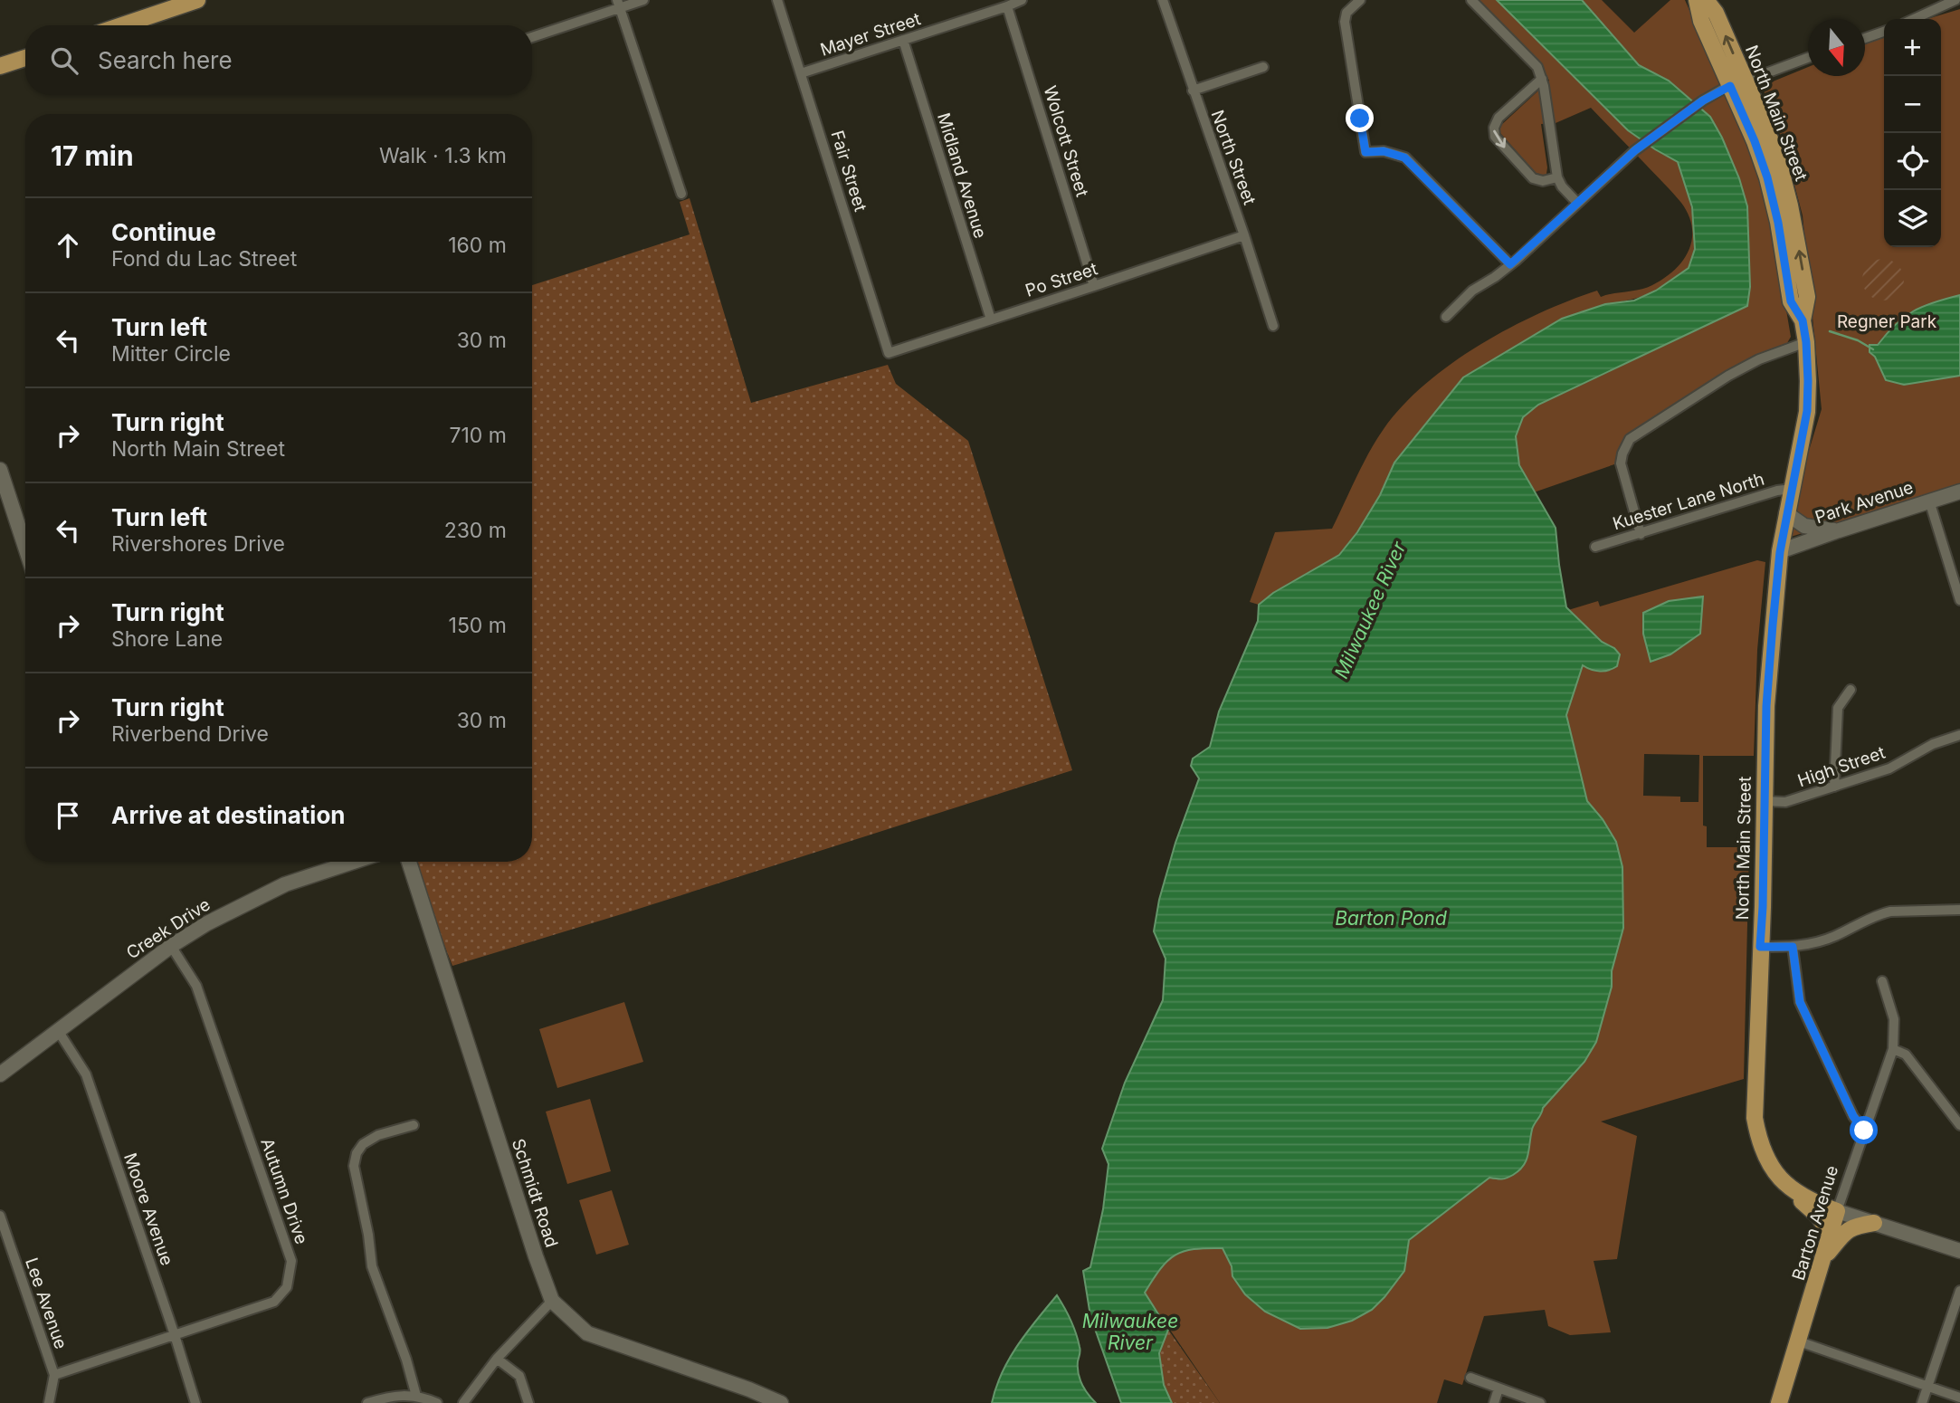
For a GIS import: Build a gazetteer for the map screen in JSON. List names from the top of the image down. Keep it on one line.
{"streets":{"main road":["North Main Street","Barton Avenue"],"street":["Mayer Street","Wolcott Street","North Street","Fair Street","Midland Avenue","Po Street","Kuester Lane North","Park Avenue","High Street","Creek Drive","Autumn Drive","Schmidt Road","Moore Avenue","Lee Avenue"]},"crossings":[["Mayer Street","Wolcott Street"],["Mayer Street","Fair Street"],["Mayer Street","Midland Avenue"],["North Main Street","Kuester Lane North"],["North Main Street","Park Avenue"],["North Main Street","High Street"],["North Main Street","Barton Avenue"],["Wolcott Street","Po Street"],["North Street","Po Street"],["Fair Street","Po Street"],["Midland Avenue","Po Street"],["Creek Drive","Autumn Drive"],["Creek Drive","Moore Avenue"],["Autumn Drive","Moore Avenue"],["Autumn Drive","Lee Avenue"]],"water":["Milwaukee River","Barton Pond"],"parks":["Regner Park"],"north":"bottom","page":{"map_buttons":["+","−"],"search":"Search here","heading":["17 min","Walk · 1.3 km"],"list":[["Continue","Fond du Lac Street","160 m"],["Turn left","Mitter Circle","30 m"],["Turn right","North Main Street","710 m"],["Turn left","Rivershores Drive","230 m"],["Turn right","Shore Lane","150 m"],["Turn right","Riverbend Drive","30 m"],"Arrive at destination"]}}
